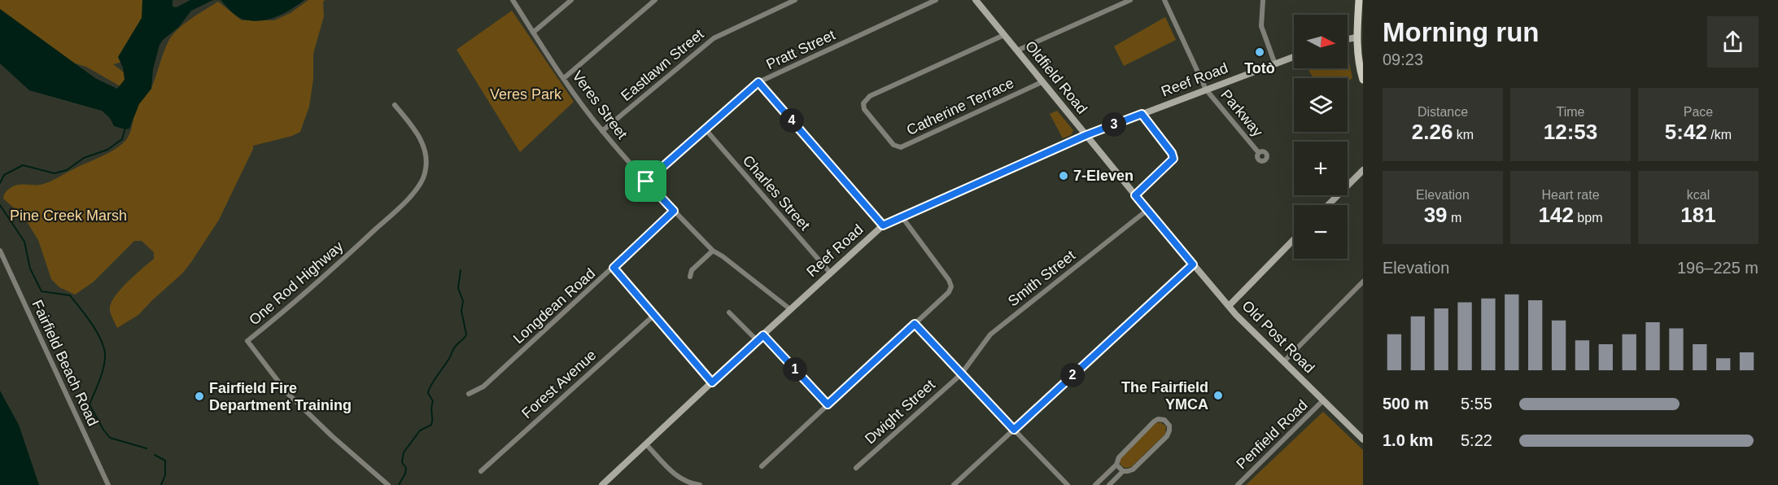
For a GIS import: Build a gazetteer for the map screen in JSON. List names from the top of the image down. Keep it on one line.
{"streets":{"street":["Pratt Street","Eastlawn Street","Oldfield Road","Reef Road","Veres Street","Catherine Terrace","Parkway","Charles Street","Smith Street","One Rod Highway","Longdean Road","Old Post Road","Fairfield Beach Road","Forest Avenue","Dwight Street","Penfield Road"]},"crossings":[["Pratt Street","Veres Street"],["Pratt Street","Charles Street"],["Eastlawn Street","Veres Street"],["Oldfield Road","Reef Road"],["Oldfield Road","Catherine Terrace"],["Oldfield Road","Smith Street"],["Oldfield Road","Old Post Road"],["Reef Road","Veres Street"],["Reef Road","Parkway"],["Reef Road","Charles Street"],["Veres Street","Longdean Road"],["Smith Street","Dwight Street"],["Old Post Road","Penfield Road"]],"parks":["Veres Park","Pine Creek Marsh"],"places":["Totò","7-Eleven","The Fairfield YMCA","Fairfield Fire Department Training"],"north":"right","page":{"heading":["Morning run","09:23"],"map_buttons":["+","−"],"stats":[["Distance","2.26 km"],["Time","12:53"],["Pace","5:42 /km"],["Elevation","39 m"],["Heart rate","142 bpm"],["kcal","181"]],"pins":["4","3","1","2"],"chart":["Elevation","196–225 m"],"list":[{"name":"500 m","note":"5:55"},{"name":"1.0 km","note":"5:22"}]}}
